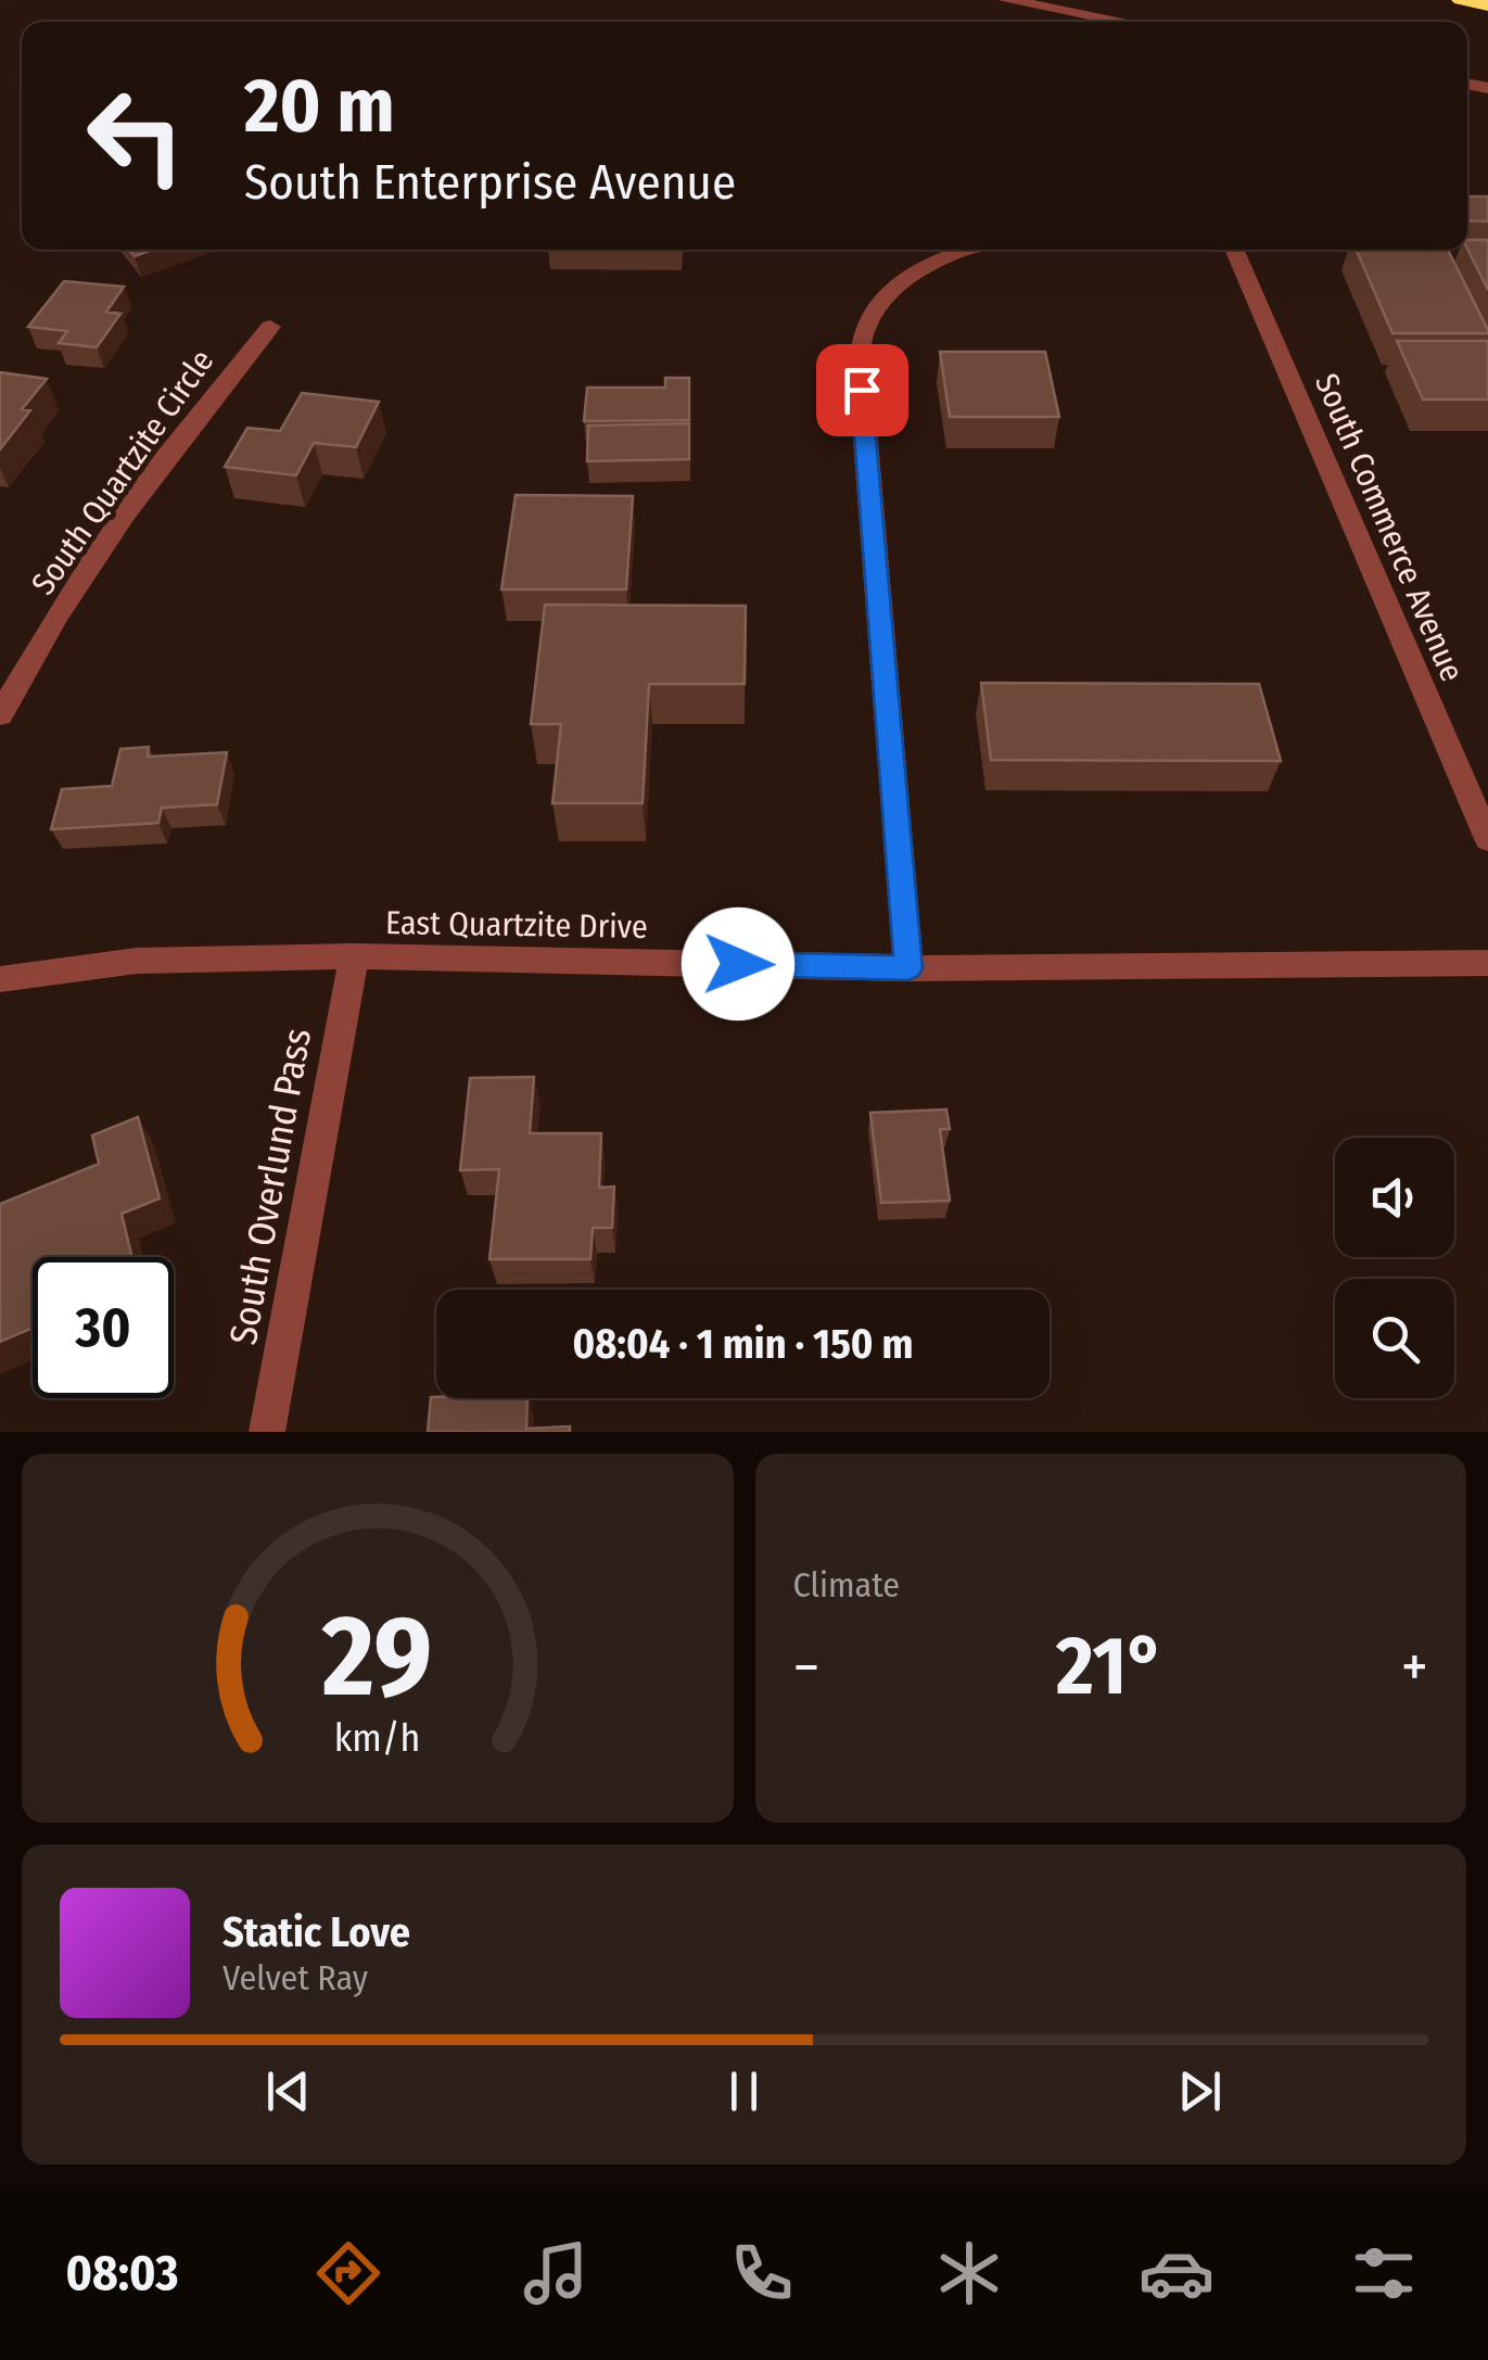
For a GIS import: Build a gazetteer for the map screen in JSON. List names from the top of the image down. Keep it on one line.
{"streets":{"street":["South Quartzite Circle","South Commerce Avenue","East Quartzite Drive","South Overlund Pass"]},"crossings":[["East Quartzite Drive","South Overlund Pass"]],"page":{"turn":["20 m","South Enterprise Avenue"],"limit":"30","trip":"08:04 · 1 min · 150 m","tile":"Climate","heat":["−","21°","+"],"song":["Static Love","Velvet Ray"],"tabs":"08:03","gauge":["29","km/h"]}}
